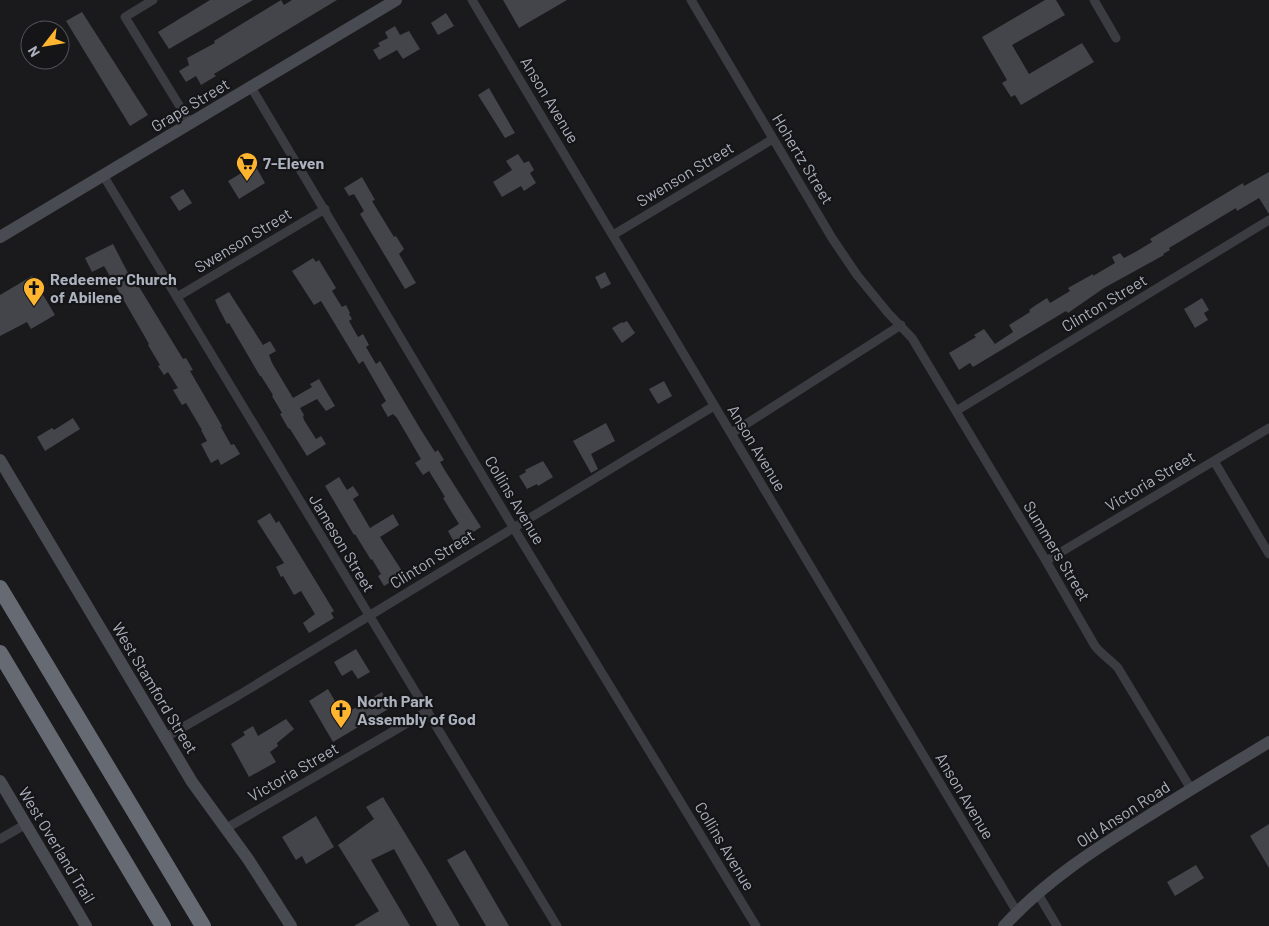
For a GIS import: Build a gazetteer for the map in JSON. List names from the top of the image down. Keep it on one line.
{"streets":{"main road":["Grape Street","West Stamford Street","Old Anson Road","West Overland Trail"],"street":["Anson Avenue","Hohertz Street","Swenson Street","Clinton Street","Victoria Street","Collins Avenue","Jameson Street","Summers Street"]},"crossings":[["Anson Avenue","Swenson Street"],["Anson Avenue","Clinton Street"],["Anson Avenue","Old Anson Road"],["Grape Street","Collins Avenue"],["Grape Street","Jameson Street"],["Hohertz Street","Swenson Street"],["Hohertz Street","Summers Street"],["Swenson Street","Collins Avenue"],["Swenson Street","Jameson Street"],["Clinton Street","Collins Avenue"],["Clinton Street","Jameson Street"],["Clinton Street","Summers Street"],["Clinton Street","West Stamford Street"],["Victoria Street","Jameson Street"],["Victoria Street","Summers Street"],["Victoria Street","West Stamford Street"],["Summers Street","Old Anson Road"]],"places":{"supermarket":["7-Eleven"],"church":["Redeemer Church of Abilene","North Park Assembly of God"]},"north":"bottom left"}
